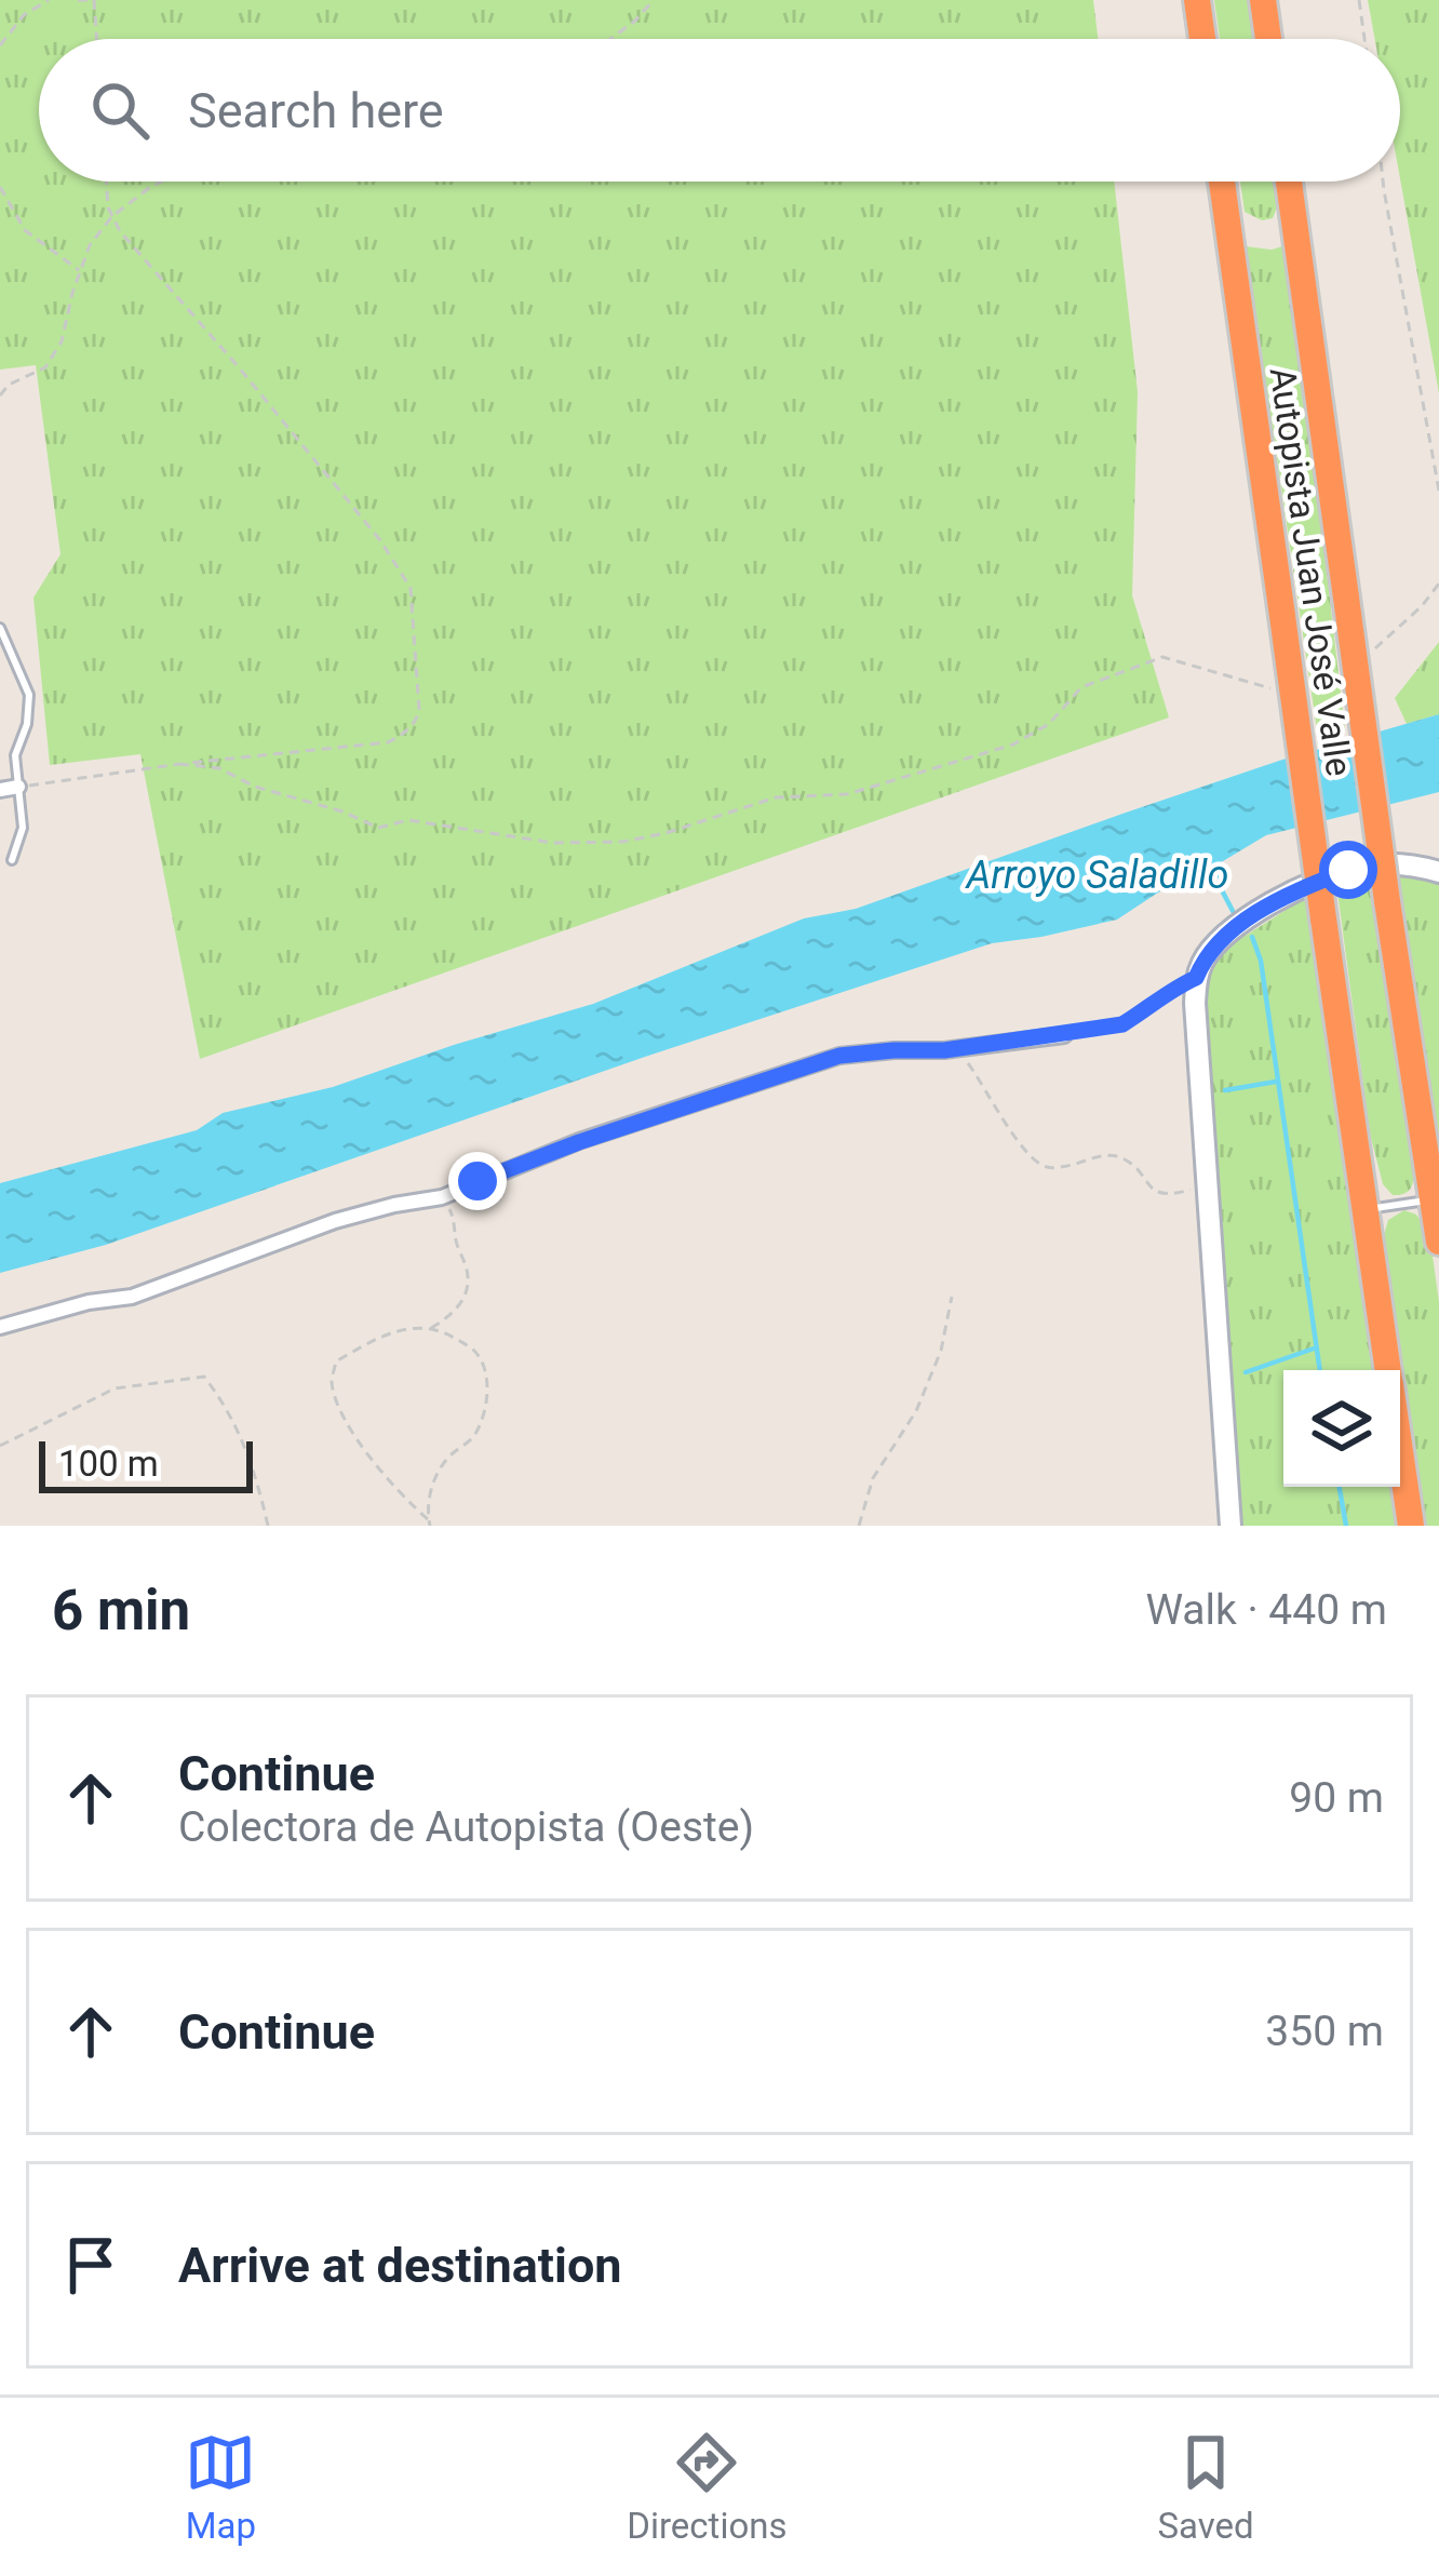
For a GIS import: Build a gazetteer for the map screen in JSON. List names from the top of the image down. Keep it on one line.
{"streets":{"highway":["Autopista Juan José Valle"]},"water":["Arroyo Saladillo"],"scale_bar":"100 m","page":{"search":"Search here","scale":"100 m","heading":["6 min","Walk · 440 m"],"list":[["Continue","Colectora de Autopista (Oeste)","90 m"],["Continue","350 m"],"Arrive at destination"],"nav":["Map","Directions","Saved"]}}
